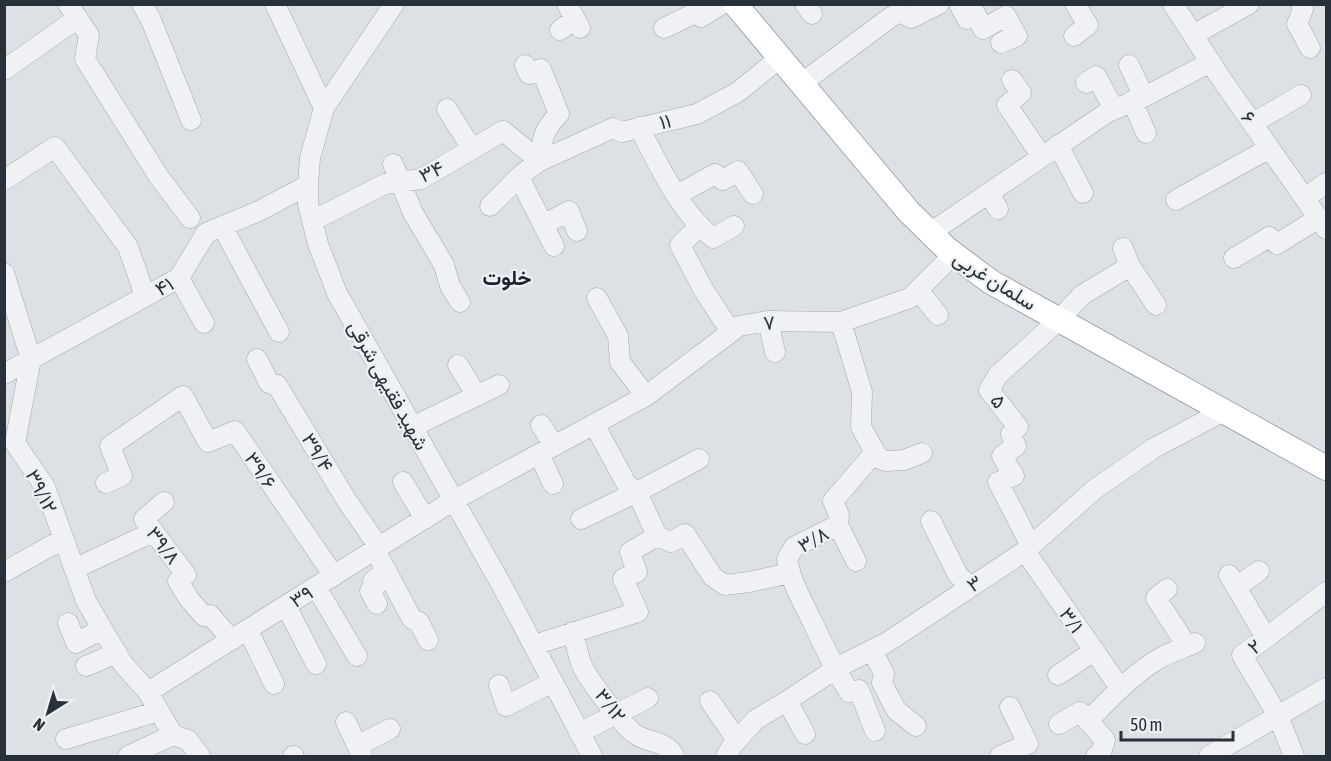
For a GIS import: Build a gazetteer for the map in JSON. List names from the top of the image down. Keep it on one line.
{"streets":{"main road":["سلمان غربی"],"street":["۶","۱۱","۳۴","۴۱","۷","شهید فقیهی شرقی","۵","۳۹/۴","۳۹/۶","۳۹/۱۲","۳/۸","۳۹/۸","۳","۳۹","۳/۱","۲","۳/۱۲"]},"crossings":[["۱۱","۳۴"],["۱۱","سلمان غربی"],["۳۴","شهید فقیهی شرقی"],["سلمان غربی","۷"],["سلمان غربی","۵"],["سلمان غربی","۳"],["۴۱","شهید فقیهی شرقی"],["۴۱","۳۹/۱۲"],["۷","۳۹"],["شهید فقیهی شرقی","۳۹"],["۵","۳/۱"],["۳۹/۴","۳۹"],["۳۹/۶","۳۹"],["۳۹/۱۲","۳۹"],["۳/۸","۳"],["۳۹/۸","۳۹"],["۳","۳/۱"]],"districts":["خلوت"],"scale_bar":"50 m","north":"bottom left"}
